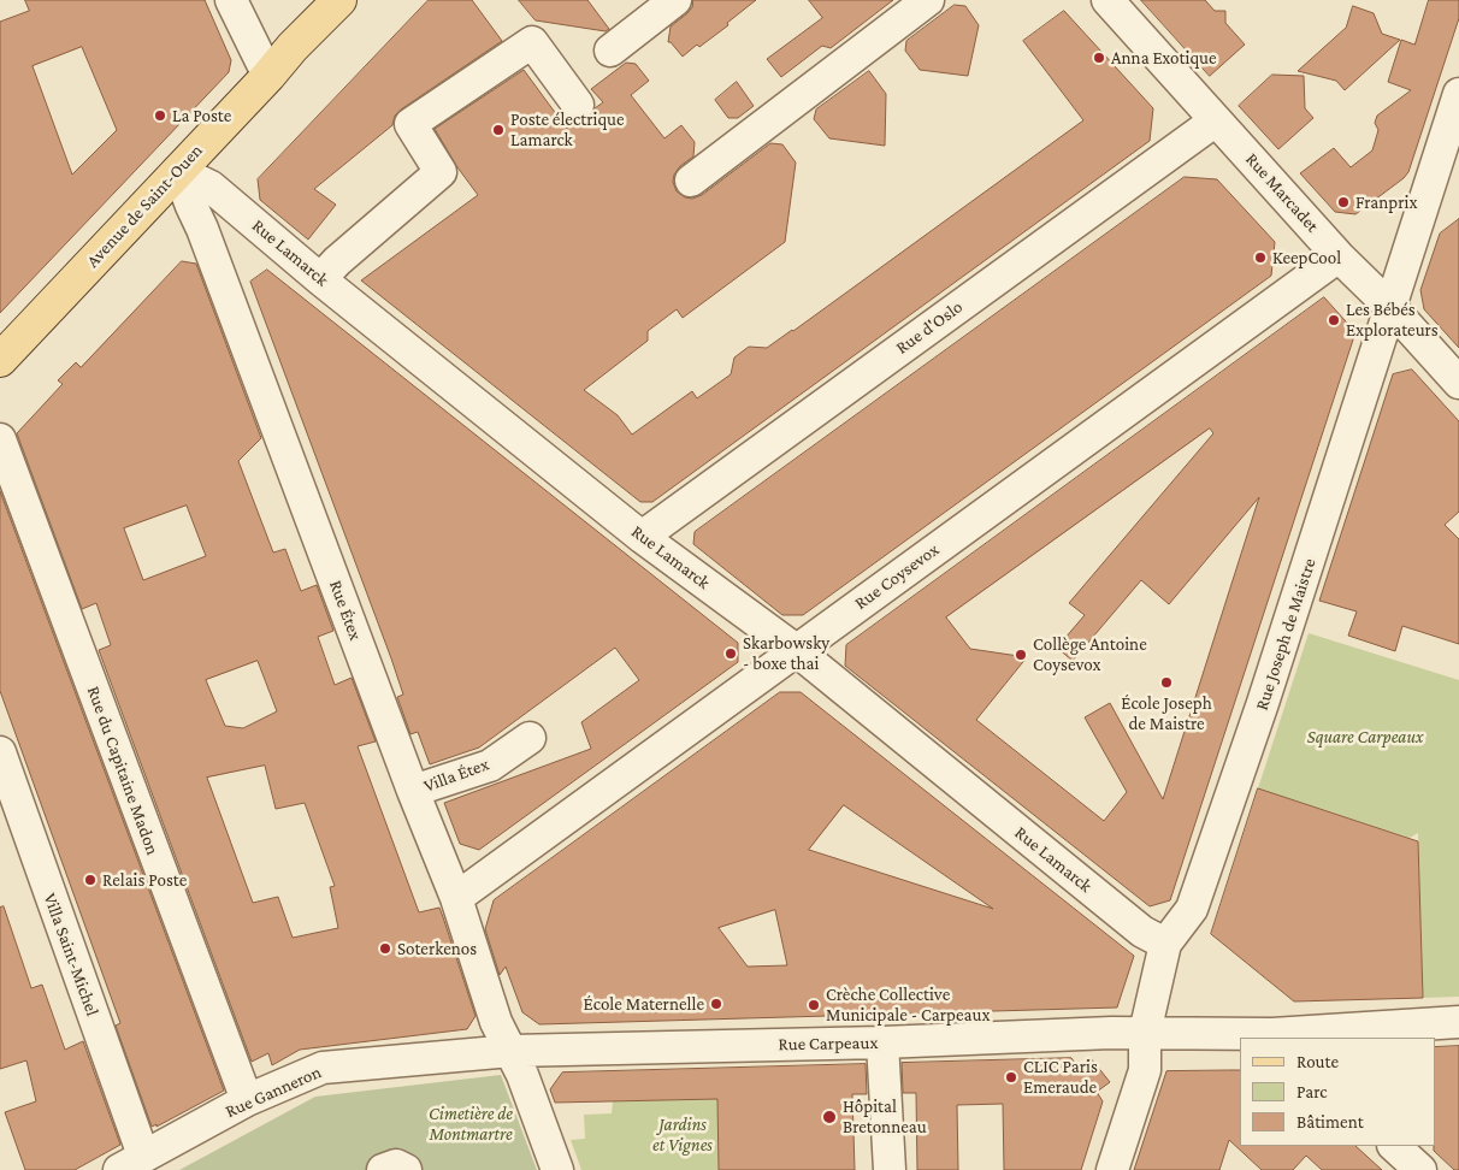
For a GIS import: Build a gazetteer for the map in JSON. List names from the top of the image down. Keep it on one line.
{"streets":{"main road":["Avenue de Saint-Ouen"],"street":["Rue Marcadet","Rue Lamarck","Rue d'Oslo","Rue Coysevox","Rue Étex","Rue Joseph de Maistre","Rue du Capitaine Madon","Villa Étex","Villa Saint-Michel","Rue Carpeaux","Rue Ganneron"]},"crossings":[["Rue Marcadet","Rue d'Oslo"],["Rue Marcadet","Rue Coysevox"],["Rue Marcadet","Rue Joseph de Maistre"],["Avenue de Saint-Ouen","Rue Lamarck"],["Avenue de Saint-Ouen","Rue Étex"],["Rue Lamarck","Rue d'Oslo"],["Rue Lamarck","Rue Coysevox"],["Rue Lamarck","Rue Étex"],["Rue Lamarck","Rue Joseph de Maistre"],["Rue Coysevox","Rue Étex"],["Rue Étex","Villa Étex"],["Rue Étex","Rue Carpeaux"],["Rue Étex","Rue Ganneron"],["Rue Joseph de Maistre","Rue Carpeaux"],["Rue du Capitaine Madon","Rue Ganneron"],["Villa Saint-Michel","Rue Ganneron"],["Rue Carpeaux","Rue Ganneron"]],"parks":["Square Carpeaux","Cimetière de Montmartre","Jardins et Vignes"],"places":["Anna Exotique","La Poste","Poste électrique Lamarck","Franprix","KeepCool","Les Bébés Explorateurs","Skarbowsky - boxe thai","Collège Antoine Coysevox","École Joseph de Maistre","Relais Poste","Soterkenos","École Maternelle","Crèche Collective Municipale - Carpeaux","CLIC Paris Emeraude","Hôpital Bretonneau"],"legend":["Route","Parc","Bâtiment"]}
